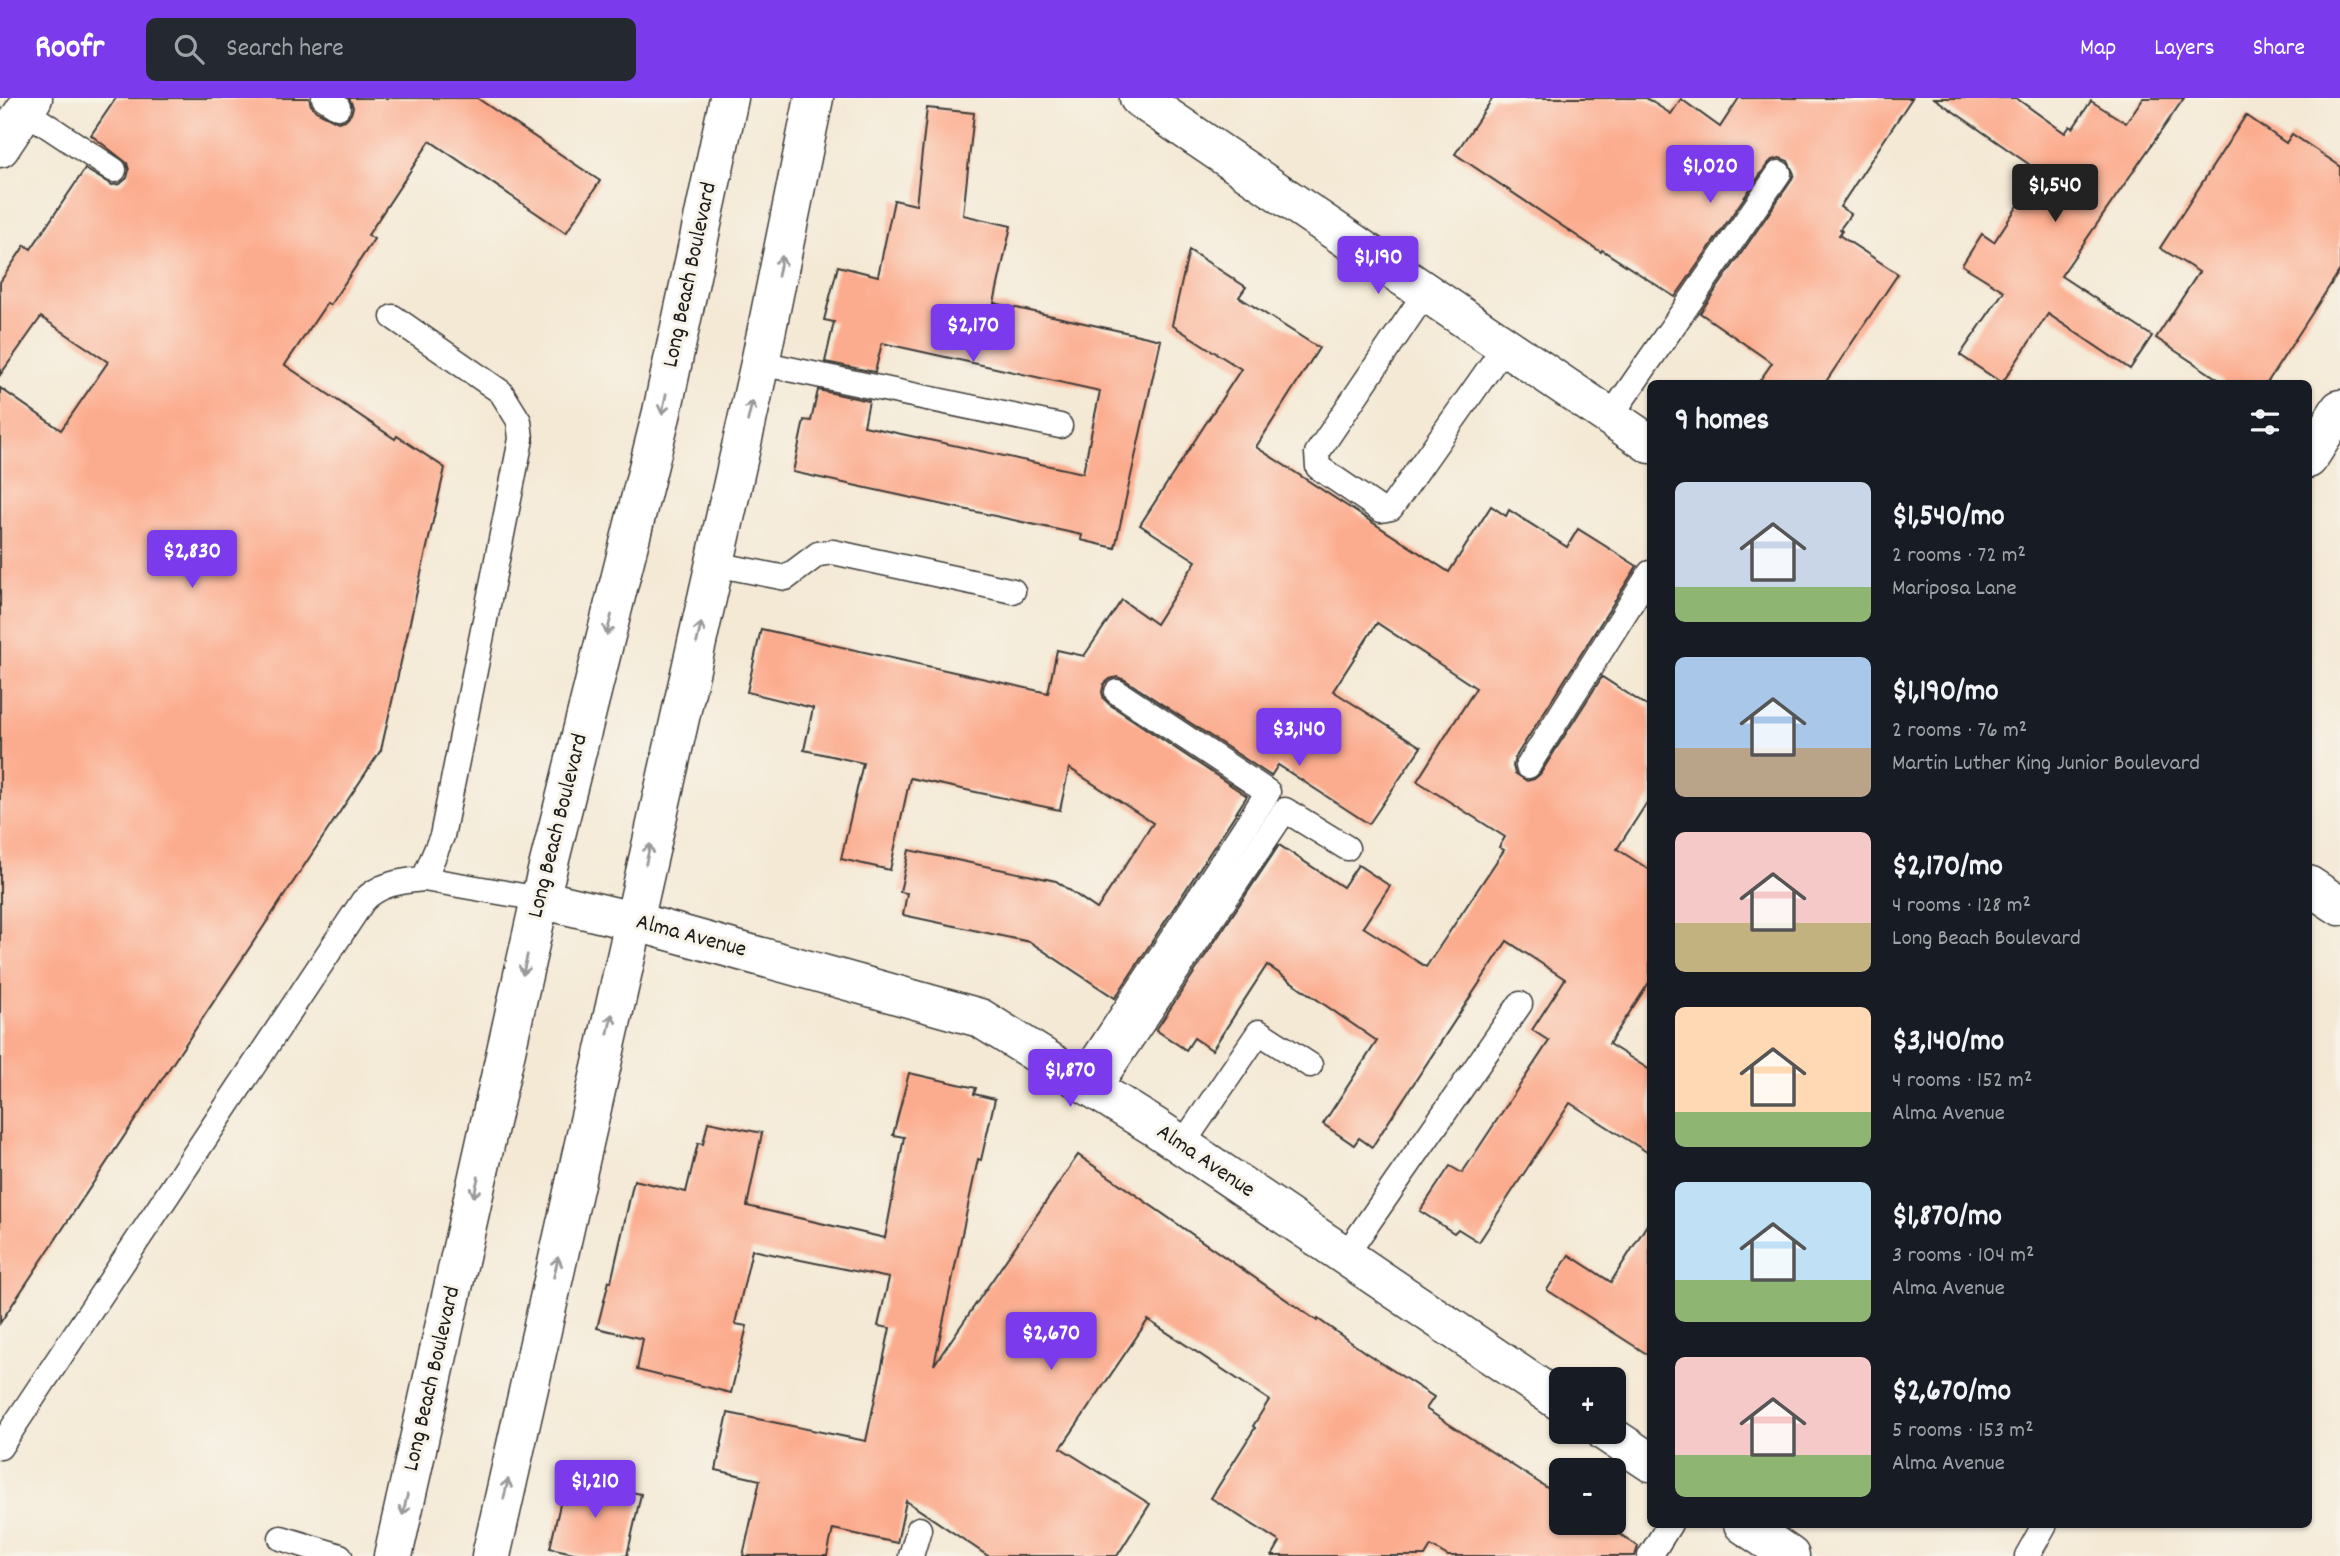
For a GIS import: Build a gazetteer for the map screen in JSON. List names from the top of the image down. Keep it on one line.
{"streets":{"main road":["Long Beach Boulevard","Alma Avenue"]},"crossings":[["Long Beach Boulevard","Alma Avenue"]],"page":{"header":"Roofr","search":"Search here","nav":["Map","Layers","Share"],"price":["$1,020","$1,540","$1,190","$2,170","$2,830","$3,140","$1,870","$2,670","$1,210"],"heading":"9 homes","list":[{"name":"$1,540/mo","note":"2 rooms · 72 m² · Mariposa Lane"},{"name":"$1,190/mo","note":"2 rooms · 76 m² · Martin Luther King Junior Boulevard"},{"name":"$2,170/mo","note":"4 rooms · 128 m² · Long Beach Boulevard"},{"name":"$3,140/mo","note":"4 rooms · 152 m² · Alma Avenue"},{"name":"$1,870/mo","note":"3 rooms · 104 m² · Alma Avenue"},{"name":"$2,670/mo","note":"5 rooms · 153 m² · Alma Avenue"}],"map_buttons":["+","−"]}}
